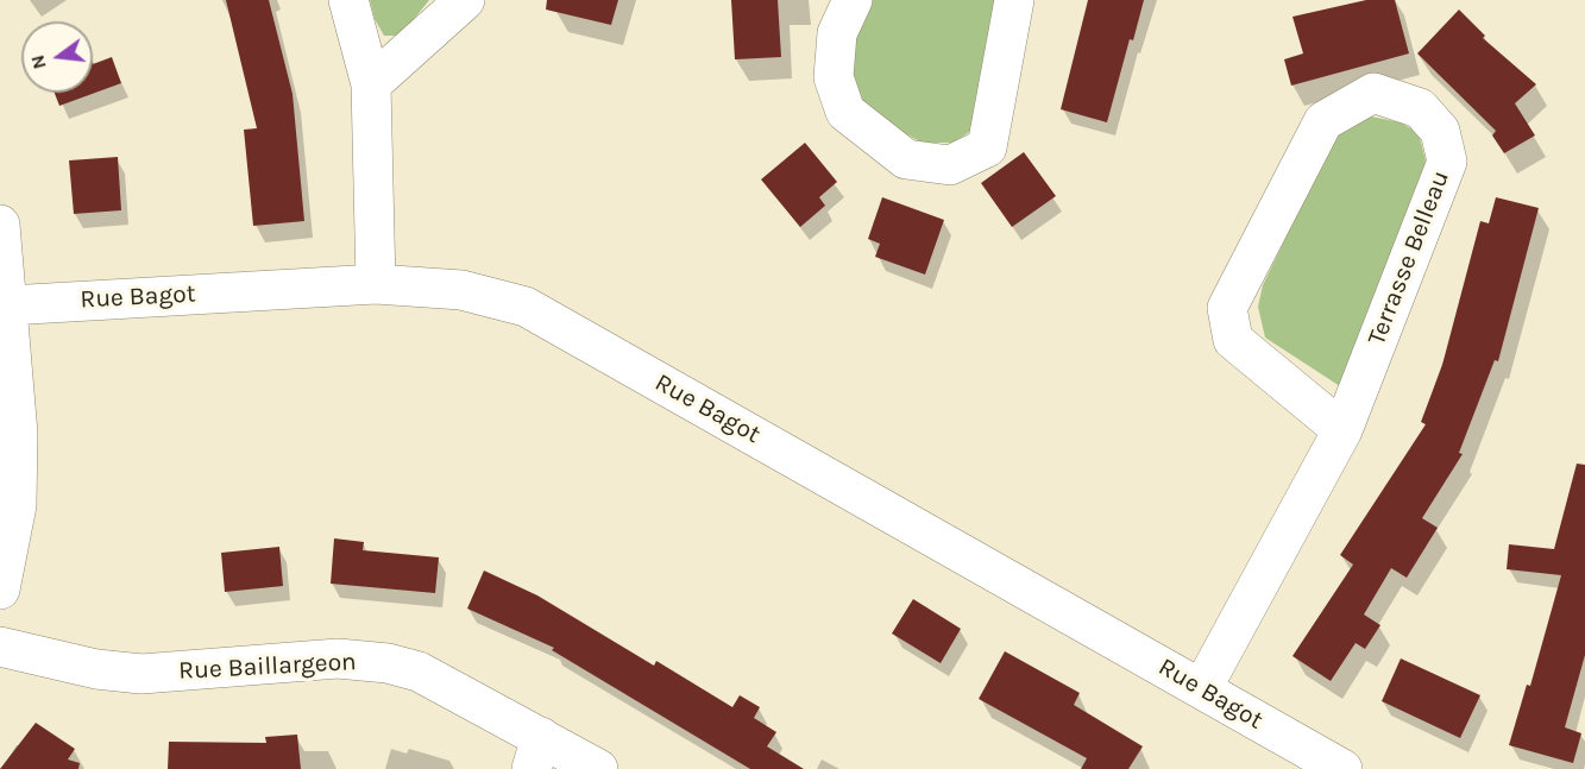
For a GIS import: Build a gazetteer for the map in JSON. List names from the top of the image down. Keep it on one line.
{"streets":{"street":["Terrasse Belleau","Rue Bagot","Rue Baillargeon"]},"crossings":[["Terrasse Belleau","Rue Bagot"]],"north":"left"}
